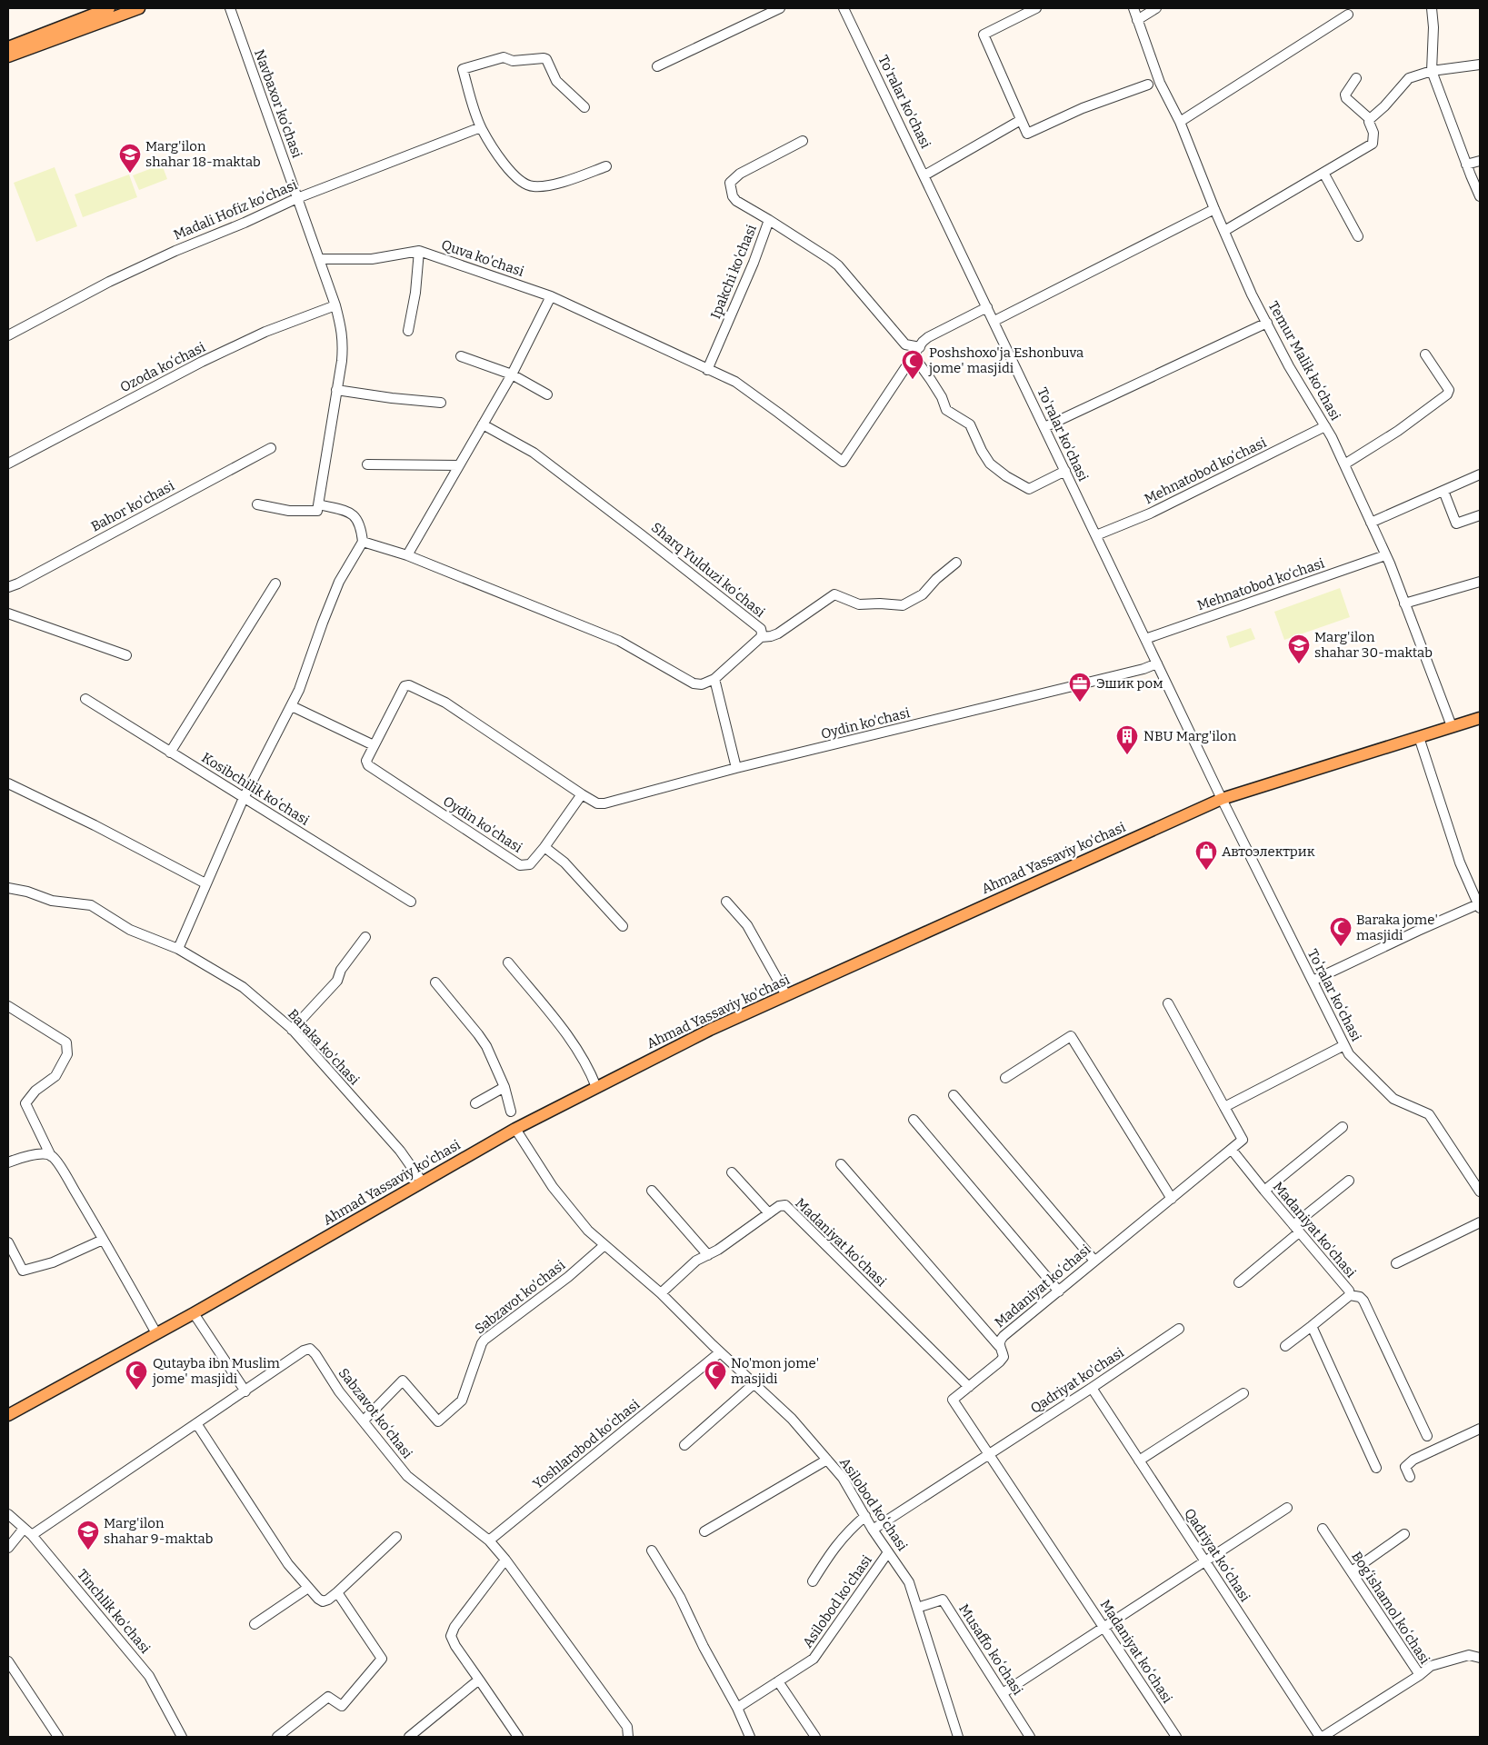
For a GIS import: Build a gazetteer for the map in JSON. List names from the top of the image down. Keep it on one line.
{"streets":{"main road":["Ahmad Yassaviy ko'chasi"],"street":["To'ralar ko'chasi","Navbaxor ko’chasi","Madali Hofiz koʻchasi","Quva ko'chasi","Ipakchi ko'chasi","Temur Malik koʻchasi","Ozoda koʻchasi","Mehnatobod koʻchasi","Bahor ko'chasi","Sharq Yulduzi koʻchasi","Mehnatobod ko‘chasi","Oydin ko'chasi","Kosibchilik koʻchasi","Toʻralar koʻchasi","Baraka ko'chasi","Madaniyat ko'chasi","Madaniyat koʻchasi","Sabzavot ko'chasi","Qadriyat ko'chasi","Sabzavot koʻchasi","Yoshlarobod koʻchasi","Asilobod koʻchasi","Qadriyat koʻchasi","Asilobod ko'chasi","Bogʻishamol koʻchasi","Tinchlik ko'chasi","Musaffo koʻchasi"]},"crossings":[["To'ralar ko'chasi","Mehnatobod koʻchasi"],["To'ralar ko'chasi","Mehnatobod ko‘chasi"],["To'ralar ko'chasi","Oydin ko'chasi"],["To'ralar ko'chasi","Ahmad Yassaviy ko'chasi"],["To'ralar ko'chasi","Toʻralar koʻchasi"],["Navbaxor ko’chasi","Madali Hofiz koʻchasi"],["Navbaxor ko’chasi","Quva ko'chasi"],["Quva ko'chasi","Ipakchi ko'chasi"],["Temur Malik koʻchasi","Mehnatobod koʻchasi"],["Temur Malik koʻchasi","Mehnatobod ko‘chasi"],["Temur Malik koʻchasi","Ahmad Yassaviy ko'chasi"],["Ahmad Yassaviy ko'chasi","Toʻralar koʻchasi"],["Ahmad Yassaviy ko'chasi","Baraka ko'chasi"],["Ahmad Yassaviy ko'chasi","Asilobod koʻchasi"],["Madaniyat ko'chasi","Madaniyat koʻchasi"],["Madaniyat ko'chasi","Asilobod koʻchasi"],["Madaniyat koʻchasi","Qadriyat ko'chasi"],["Sabzavot ko'chasi","Sabzavot koʻchasi"],["Sabzavot ko'chasi","Asilobod koʻchasi"],["Qadriyat ko'chasi","Asilobod koʻchasi"],["Qadriyat ko'chasi","Qadriyat koʻchasi"],["Sabzavot koʻchasi","Yoshlarobod koʻchasi"],["Sabzavot koʻchasi","Tinchlik ko'chasi"],["Yoshlarobod koʻchasi","Asilobod koʻchasi"],["Asilobod koʻchasi","Asilobod ko'chasi"],["Asilobod koʻchasi","Musaffo koʻchasi"],["Qadriyat koʻchasi","Bogʻishamol koʻchasi"]],"places":{"school or university":["Marg'ilon shahar 18-maktab","Marg'ilon shahar 30-maktab","Marg'ilon shahar 9-maktab"],"mosque":["Poshshoxo'ja Eshonbuva jome' masjidi","Baraka jome' masjidi","Qutayba ibn Muslim jome' masjidi","No'mon jome' masjidi"],"office":["Эшик ром"],"building":["NBU Marg'ilon"],"shop":["Автоэлектрик"]}}
